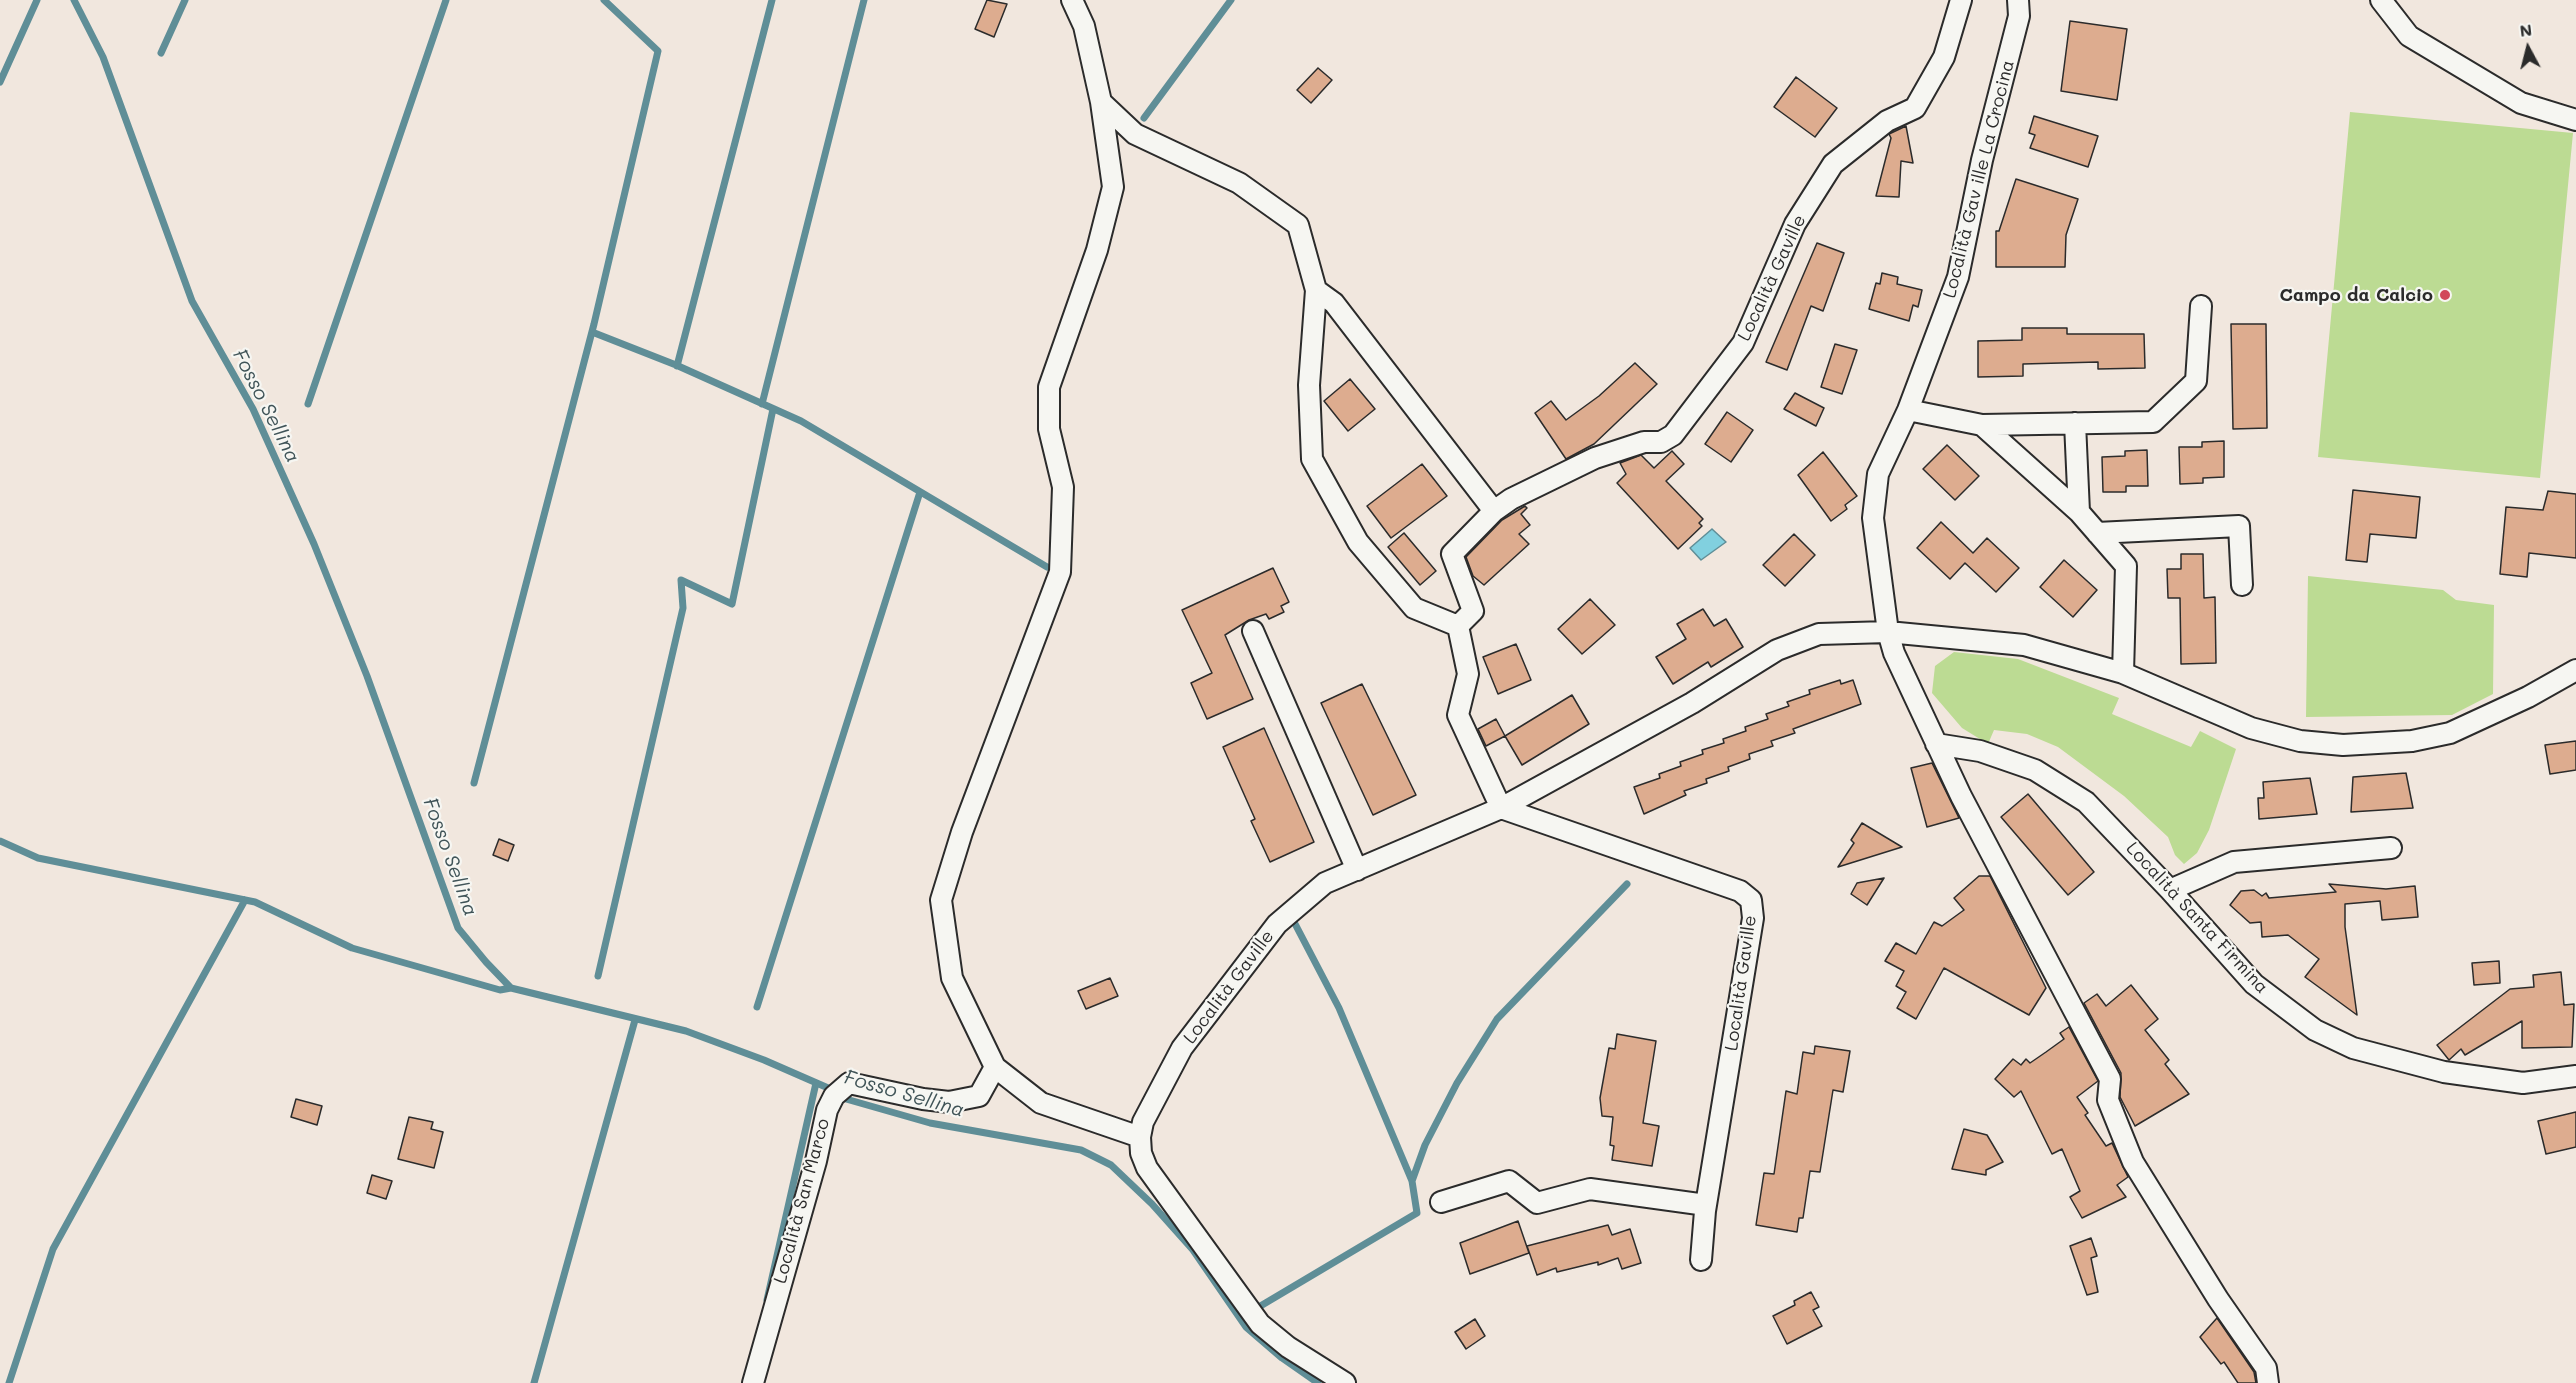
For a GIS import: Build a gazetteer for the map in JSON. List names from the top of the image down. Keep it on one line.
{"streets":{"street":["Località Gav ille La Crocina","Località Gaville","Località Santa Firmina","Località San Marco"]},"crossings":[["Località Gav ille La Crocina","Località Gaville"],["Località Gav ille La Crocina","Località Santa Firmina"]],"water":["Fosso Sellina"],"places":["Campo da Calcio"],"north":"top"}
